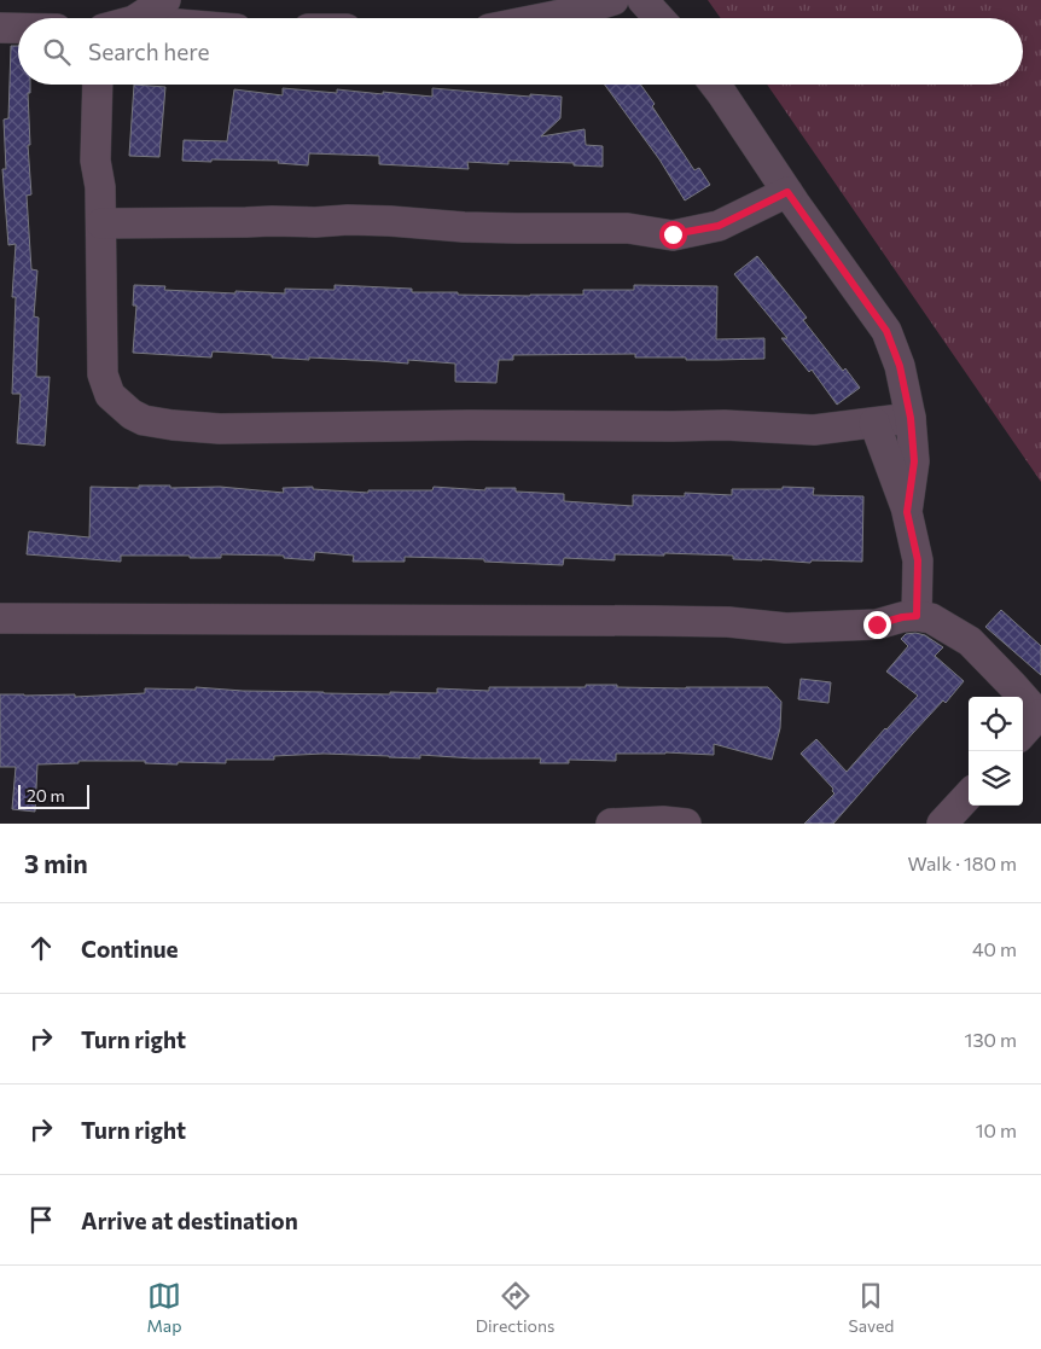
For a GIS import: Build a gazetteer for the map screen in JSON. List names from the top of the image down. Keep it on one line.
{"scale_bar":"20 m","page":{"search":"Search here","scale":"20 m","heading":["3 min","Walk · 180 m"],"list":[["Continue","40 m"],["Turn right","130 m"],["Turn right","10 m"],"Arrive at destination"],"nav":["Map","Directions","Saved"]}}
